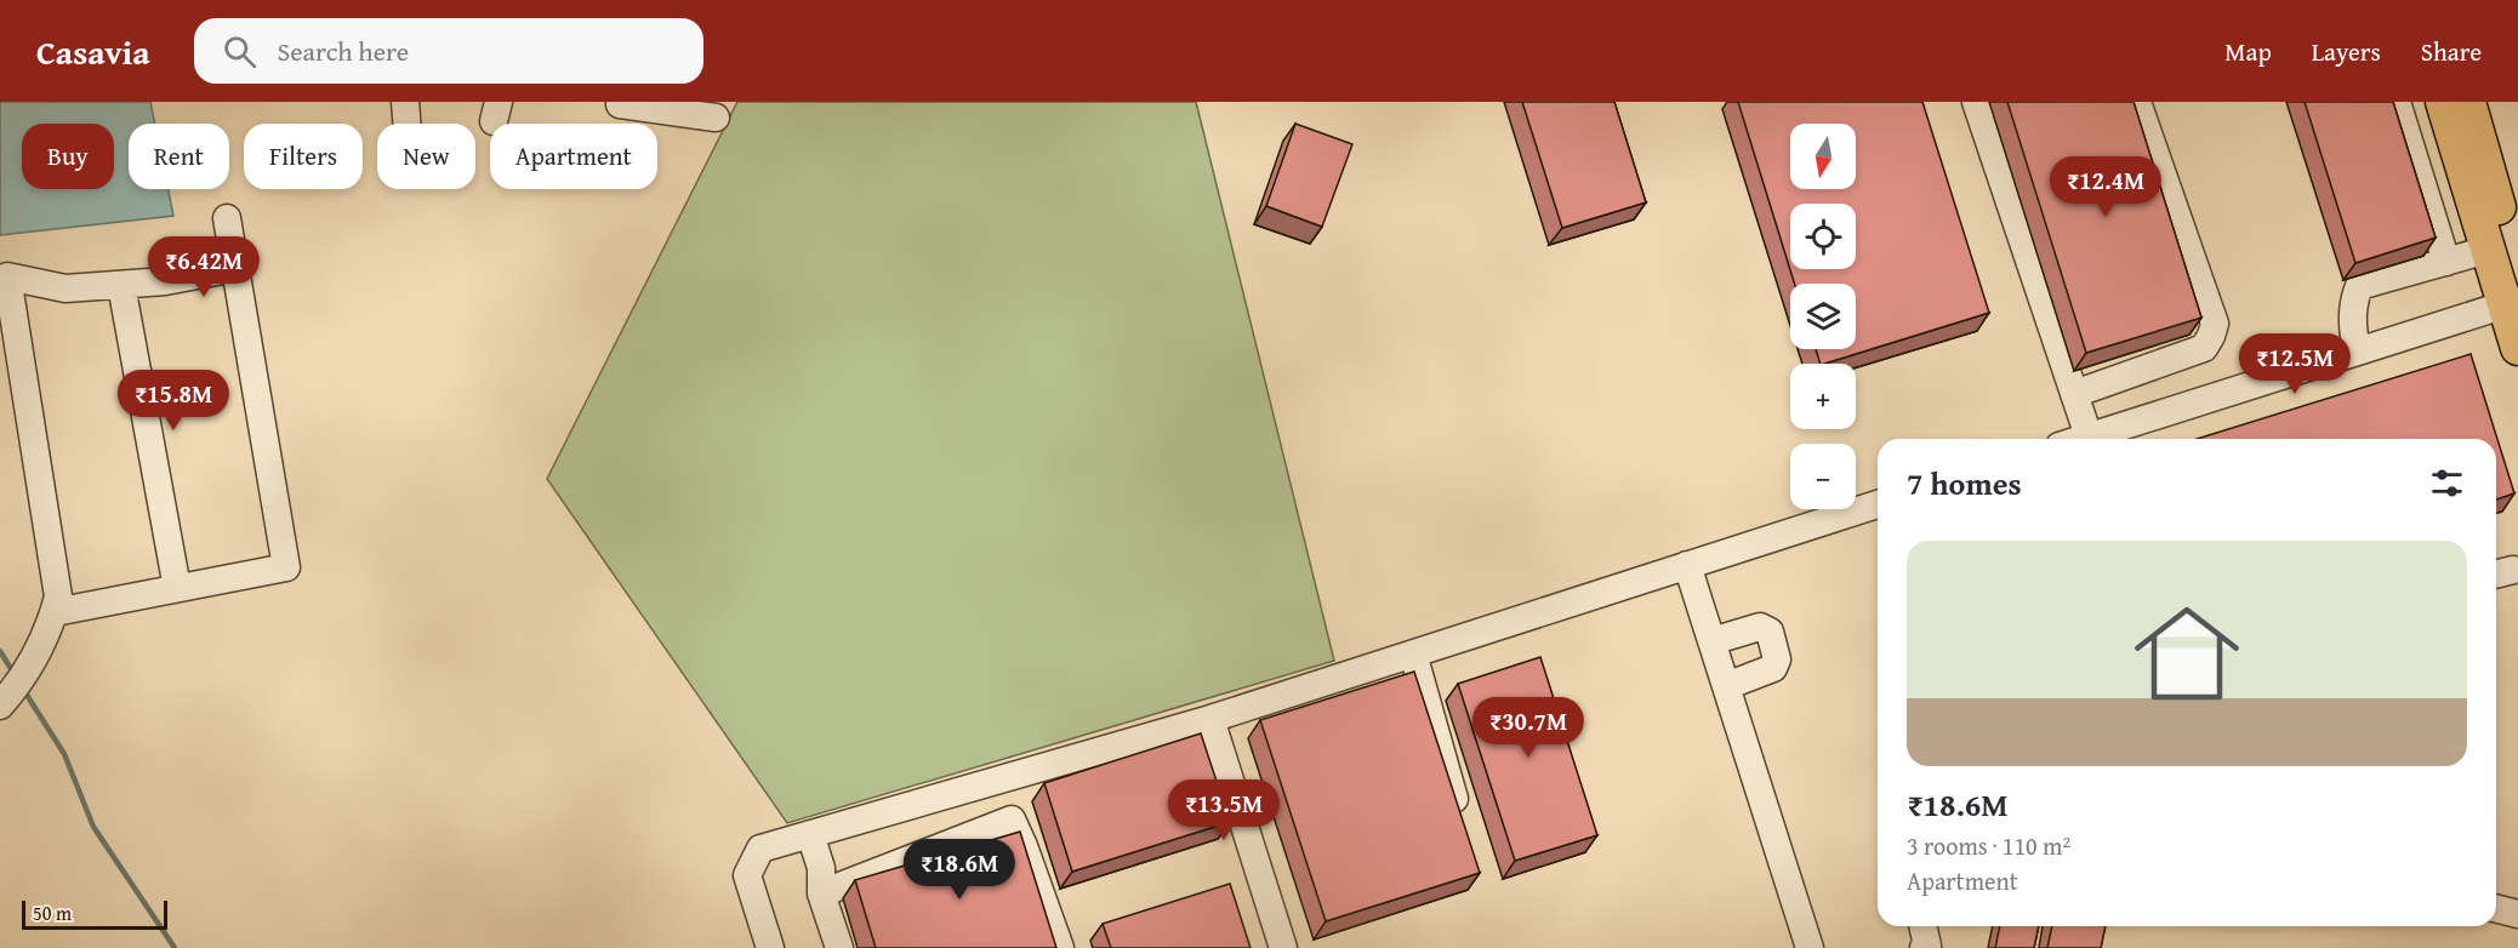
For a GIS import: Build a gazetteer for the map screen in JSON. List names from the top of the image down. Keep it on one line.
{"scale_bar":"50 m","north":"bottom","page":{"header":"Casavia","search":"Search here","nav":["Map","Layers","Share"],"map_buttons":["+","−"],"chip":["Buy","Rent","Filters","New","Apartment"],"price":["₹12.4M","₹6.42M","₹12.5M","₹15.8M","₹30.7M","₹13.5M","₹18.6M"],"heading":"7 homes","list":[{"name":"₹18.6M","note":"3 rooms · 110 m² · Apartment"}],"scale":"50 m"}}
